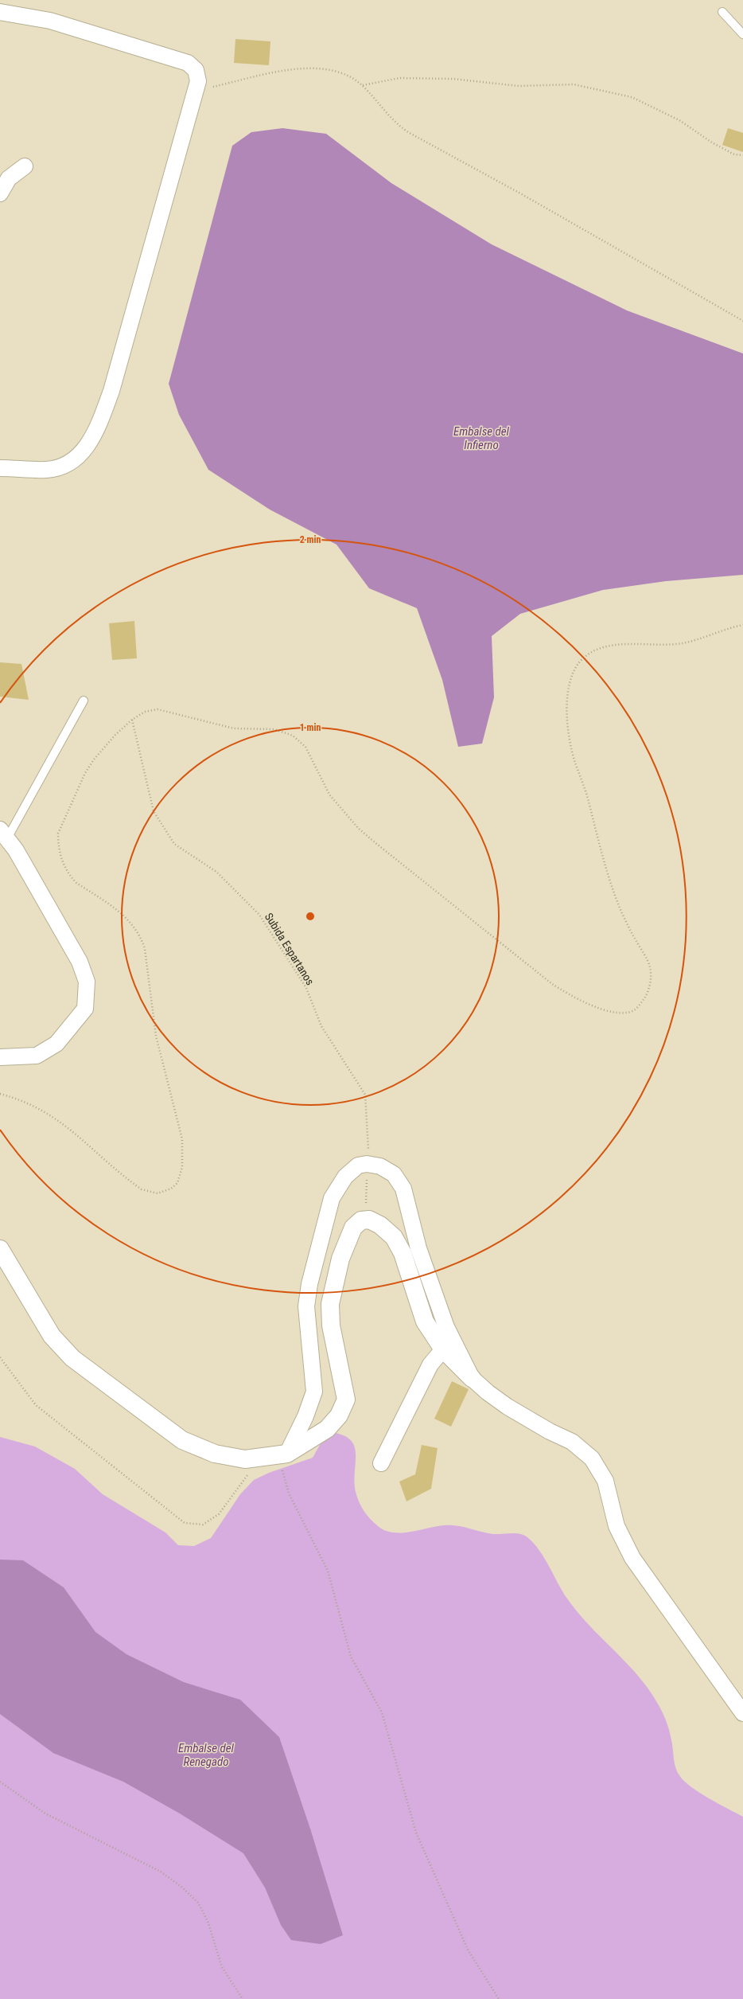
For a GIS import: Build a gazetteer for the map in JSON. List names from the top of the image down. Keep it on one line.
{"streets":{"path":["Subida Espartanos"]},"water":["Embalse del Infierno","Embalse del Renegado"],"rings":["2 min","1 min"]}
